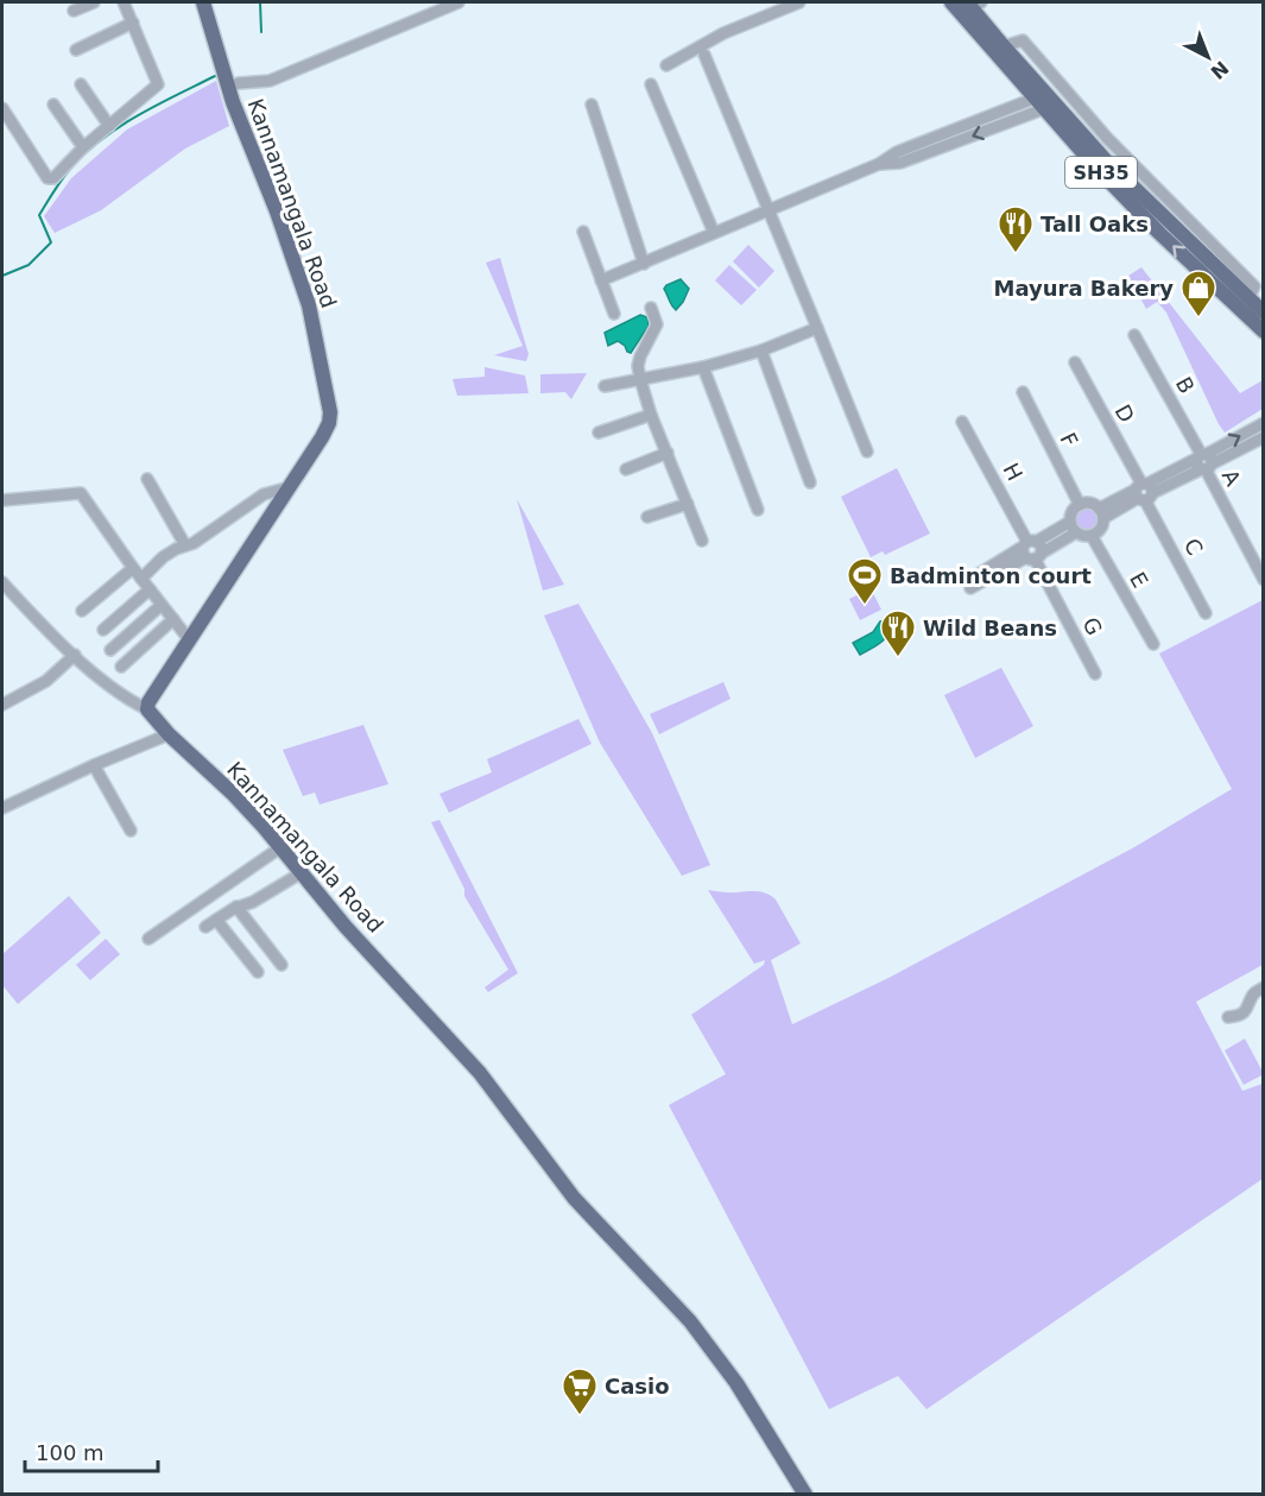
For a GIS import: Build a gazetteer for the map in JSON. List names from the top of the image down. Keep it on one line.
{"streets":{"main road":["SH35","Kannamangala Road"],"street":["B","D","F","H","A","C","E","G"]},"crossings":[["B","A"],["D","C"],["F","E"],["H","G"]],"places":{"restaurant":["Tall Oaks","Wild Beans"],"shop":["Mayura Bakery"],"sports":["Badminton court"],"supermarket":["Casio"]},"scale_bar":"100 m","north":"bottom right"}
